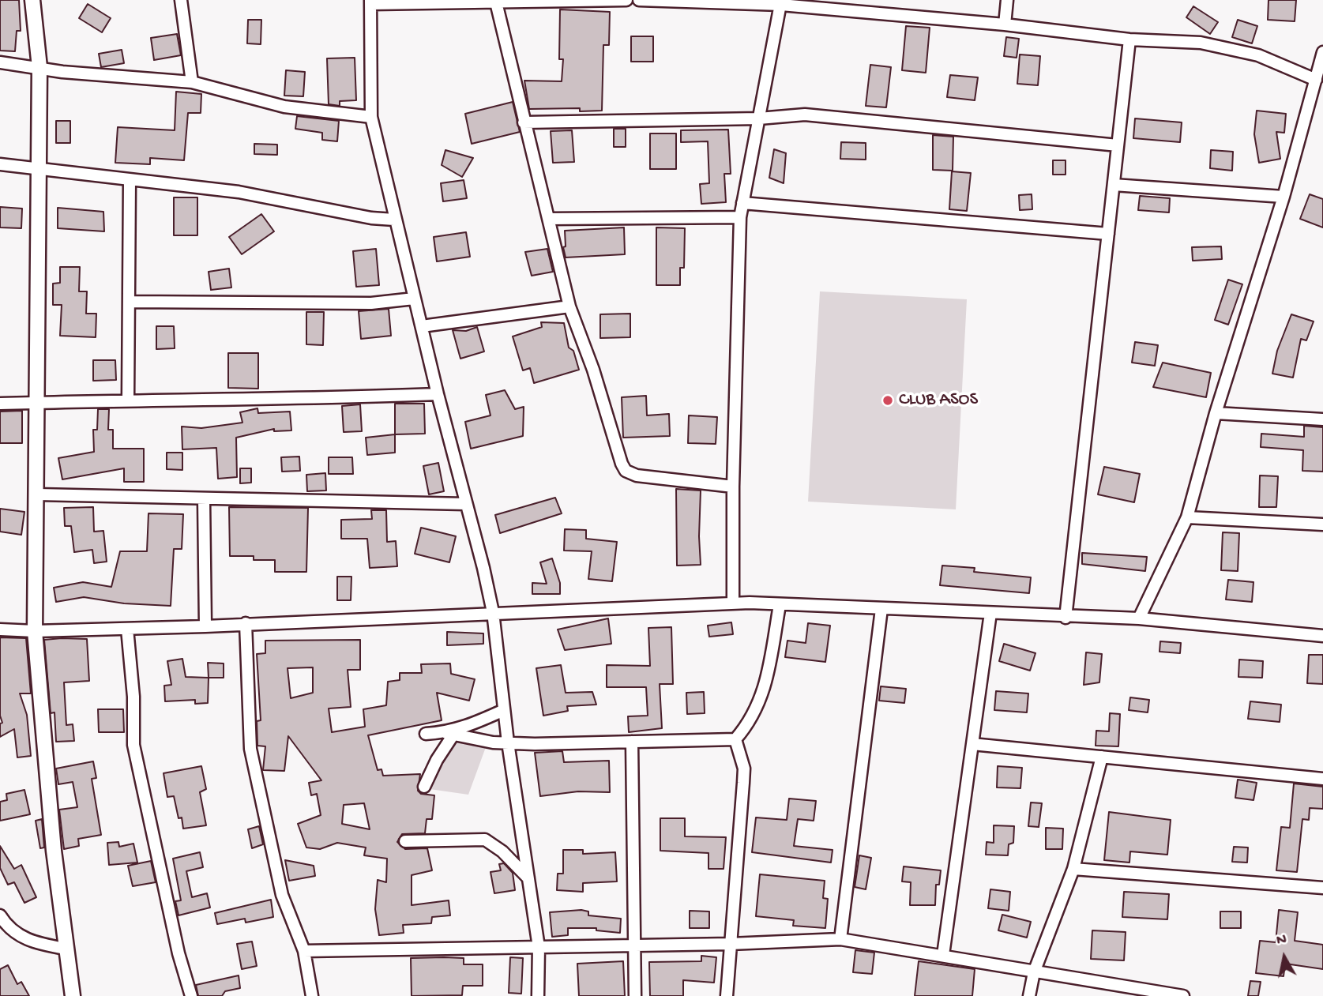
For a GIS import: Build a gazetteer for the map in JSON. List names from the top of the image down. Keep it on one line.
{"places":["CLUB ASOS"],"north":"top"}
